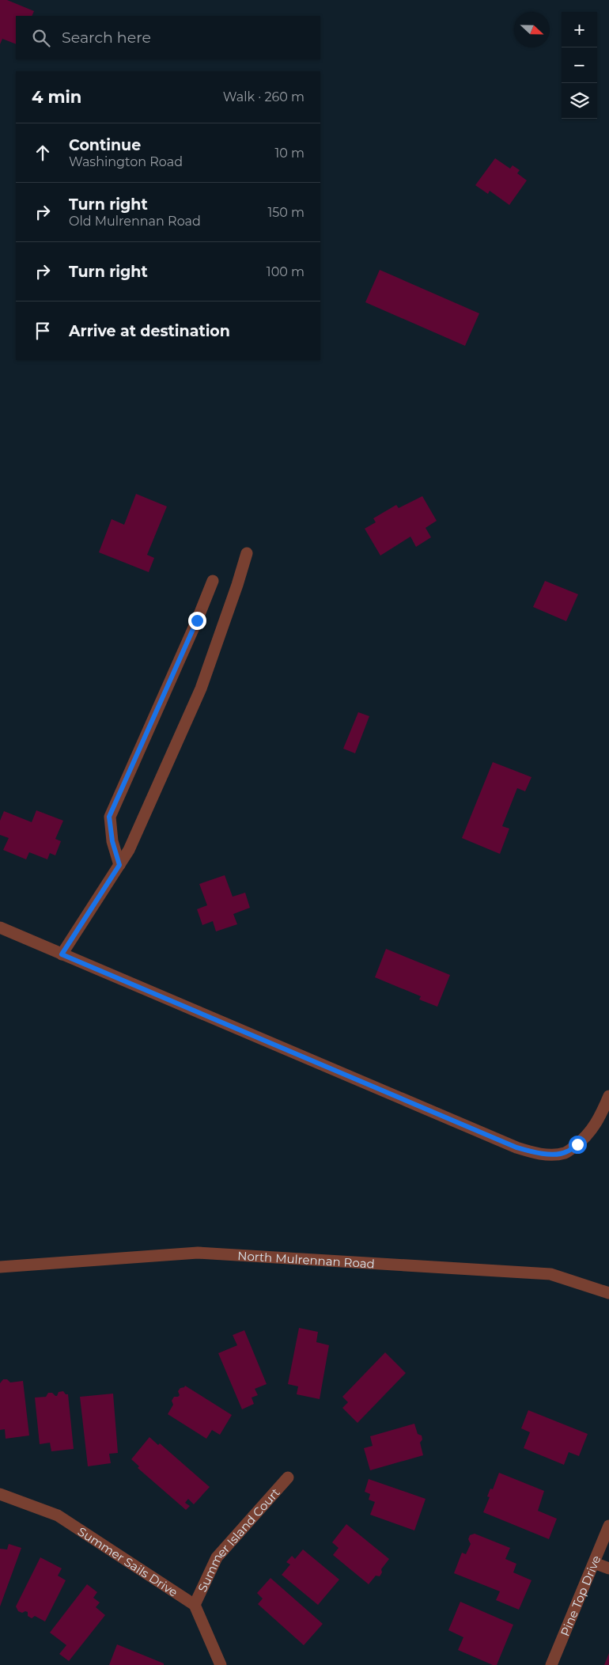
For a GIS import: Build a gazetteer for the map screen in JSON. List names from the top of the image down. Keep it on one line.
{"streets":{"street":["North Mulrennan Road","Summer Island Court","Summer Sails Drive","Pine Top Drive"]},"crossings":[["Summer Island Court","Summer Sails Drive"]],"north":"right","page":{"map_buttons":["+","−"],"search":"Search here","heading":["4 min","Walk · 260 m"],"list":[["Continue","Washington Road","10 m"],["Turn right","Old Mulrennan Road","150 m"],["Turn right","100 m"],"Arrive at destination"]}}
